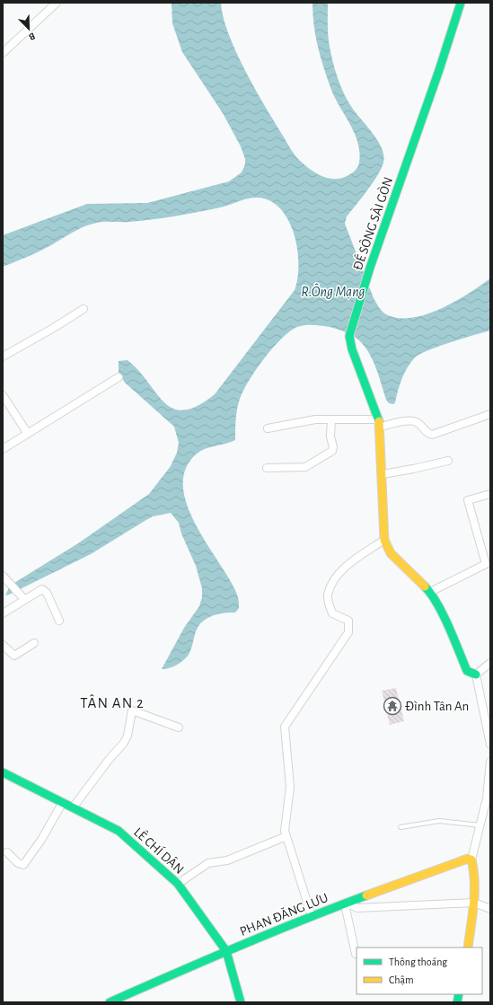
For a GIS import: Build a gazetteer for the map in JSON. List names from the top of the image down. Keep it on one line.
{"streets":{"street":["ĐÊ SÔNG SÀI GÒN","LÊ CHÍ DÂN","PHAN ĐĂNG LƯU"]},"crossings":[["LÊ CHÍ DÂN","PHAN ĐĂNG LƯU"]],"districts":["TÂN AN 2"],"water":["R.Ông Mạng"],"places":{"temple":["Đình Tân An"]},"legend":["Thông thoáng","Chậm"],"north":"bottom right"}
